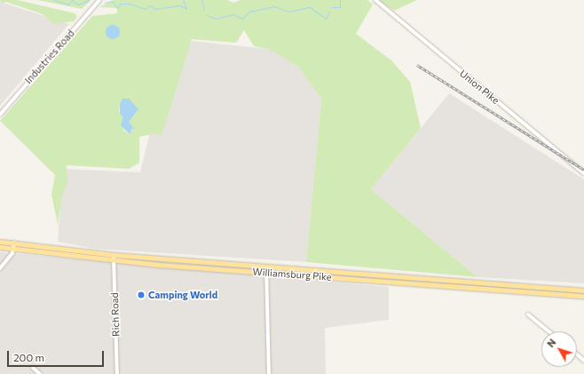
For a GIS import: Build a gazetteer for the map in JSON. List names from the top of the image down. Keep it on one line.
{"streets":{"main road":["Williamsburg Pike"],"street":["Industries Road","Union Pike","Rich Road"]},"crossings":[["Williamsburg Pike","Rich Road"]],"places":["Camping World"],"scale_bar":"200 m","north":"top left"}
